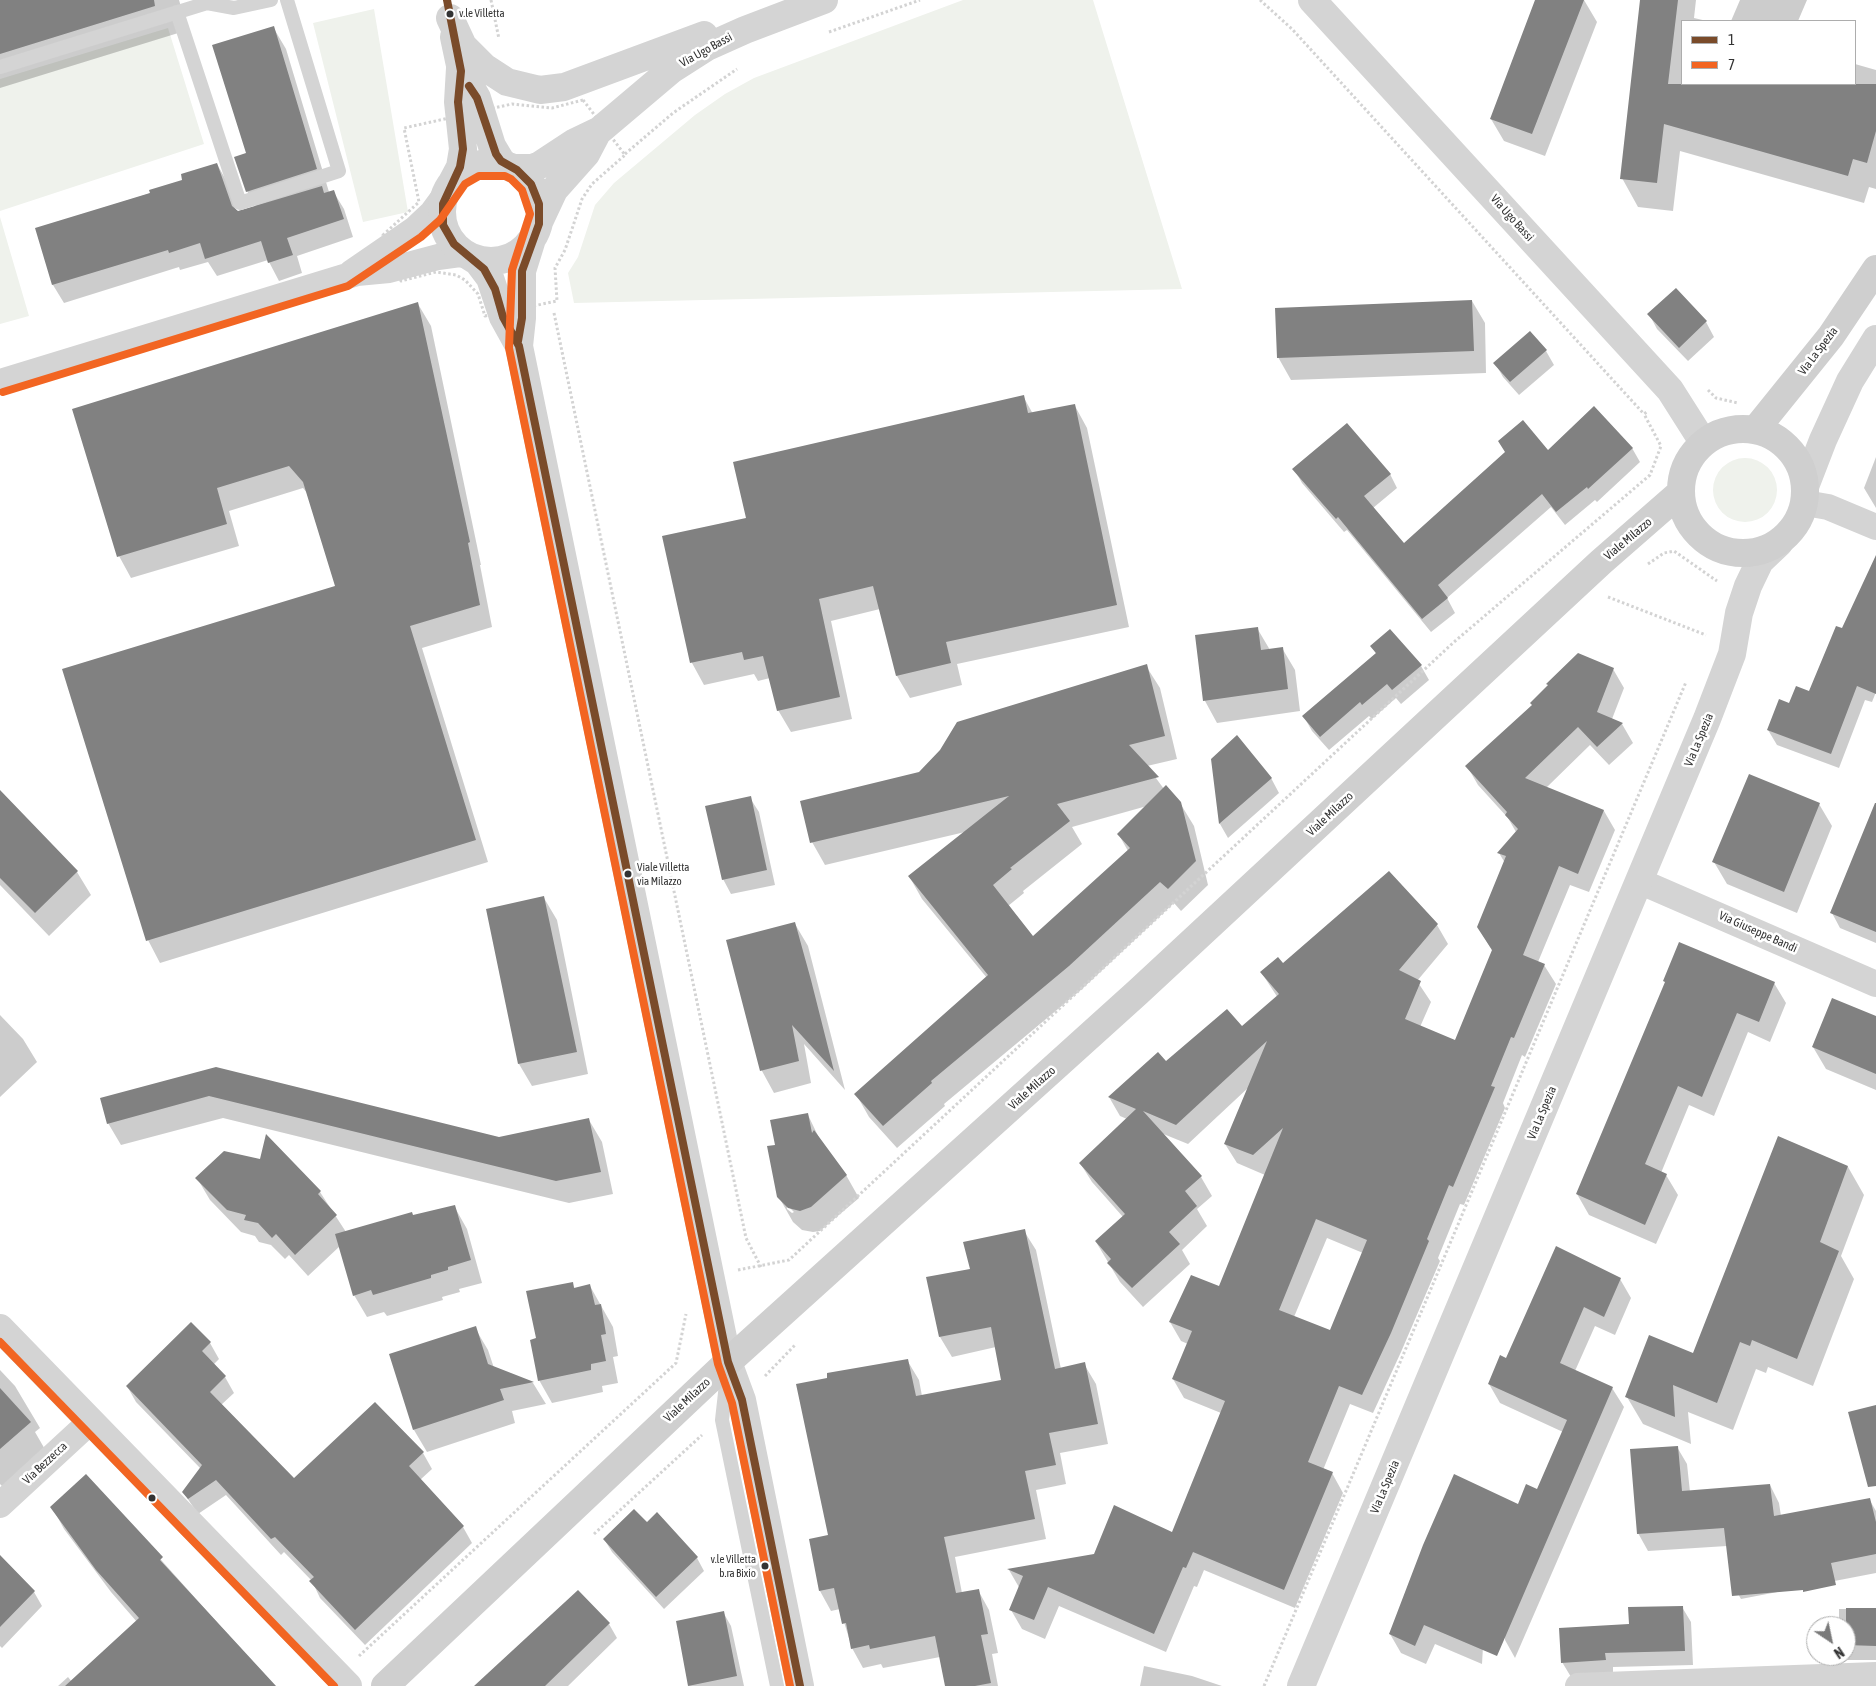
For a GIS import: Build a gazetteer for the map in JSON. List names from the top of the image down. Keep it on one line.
{"streets":{"main road":["Via La Spezia","Viale Milazzo"],"street":["Via Ugo Bassi","Via Giuseppe Bandi","Via Bezzecca"]},"crossings":[["Via Ugo Bassi","Via La Spezia"],["Via Ugo Bassi","Viale Milazzo"],["Via La Spezia","Viale Milazzo"],["Via La Spezia","Via Giuseppe Bandi"]],"places":["v.le Villetta","Viale Villetta via Milazzo","v.le Villetta b.ra Bixio"],"lines":["transit line 1","transit line 7"],"legend":["1","7"],"north":"bottom right"}
